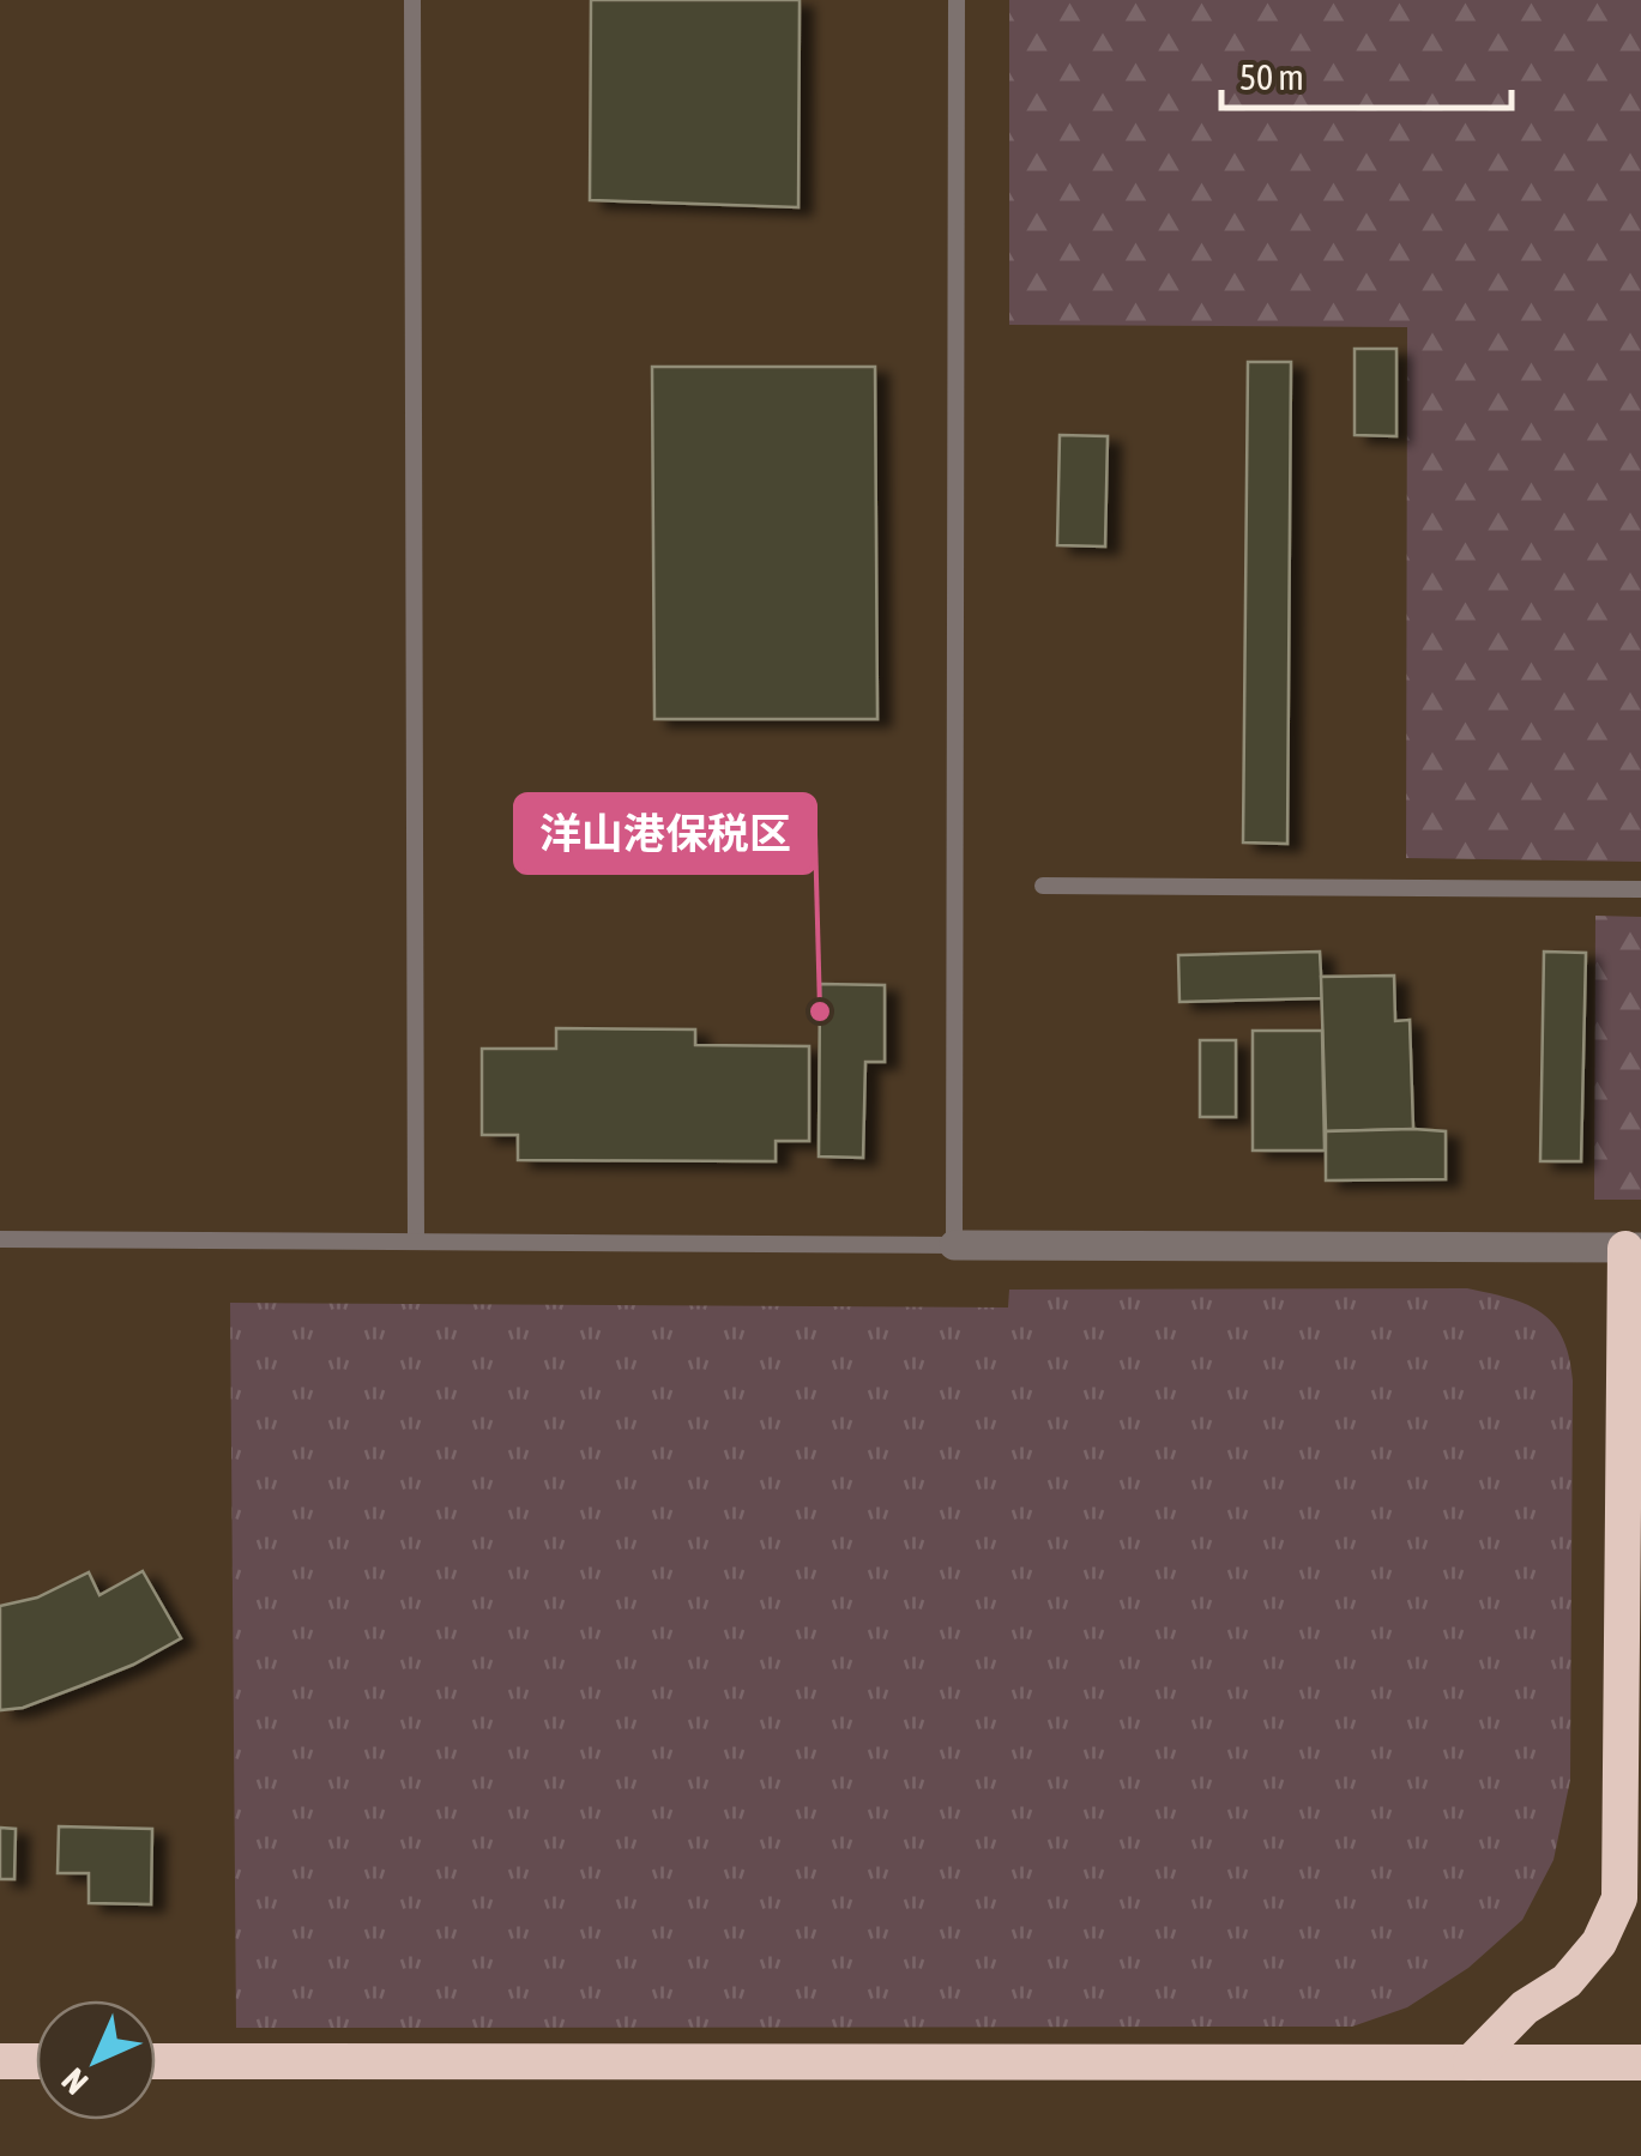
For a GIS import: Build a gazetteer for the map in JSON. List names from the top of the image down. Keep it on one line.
{"places":["洋山港保税区"],"scale_bar":"50 m","north":"bottom left"}
